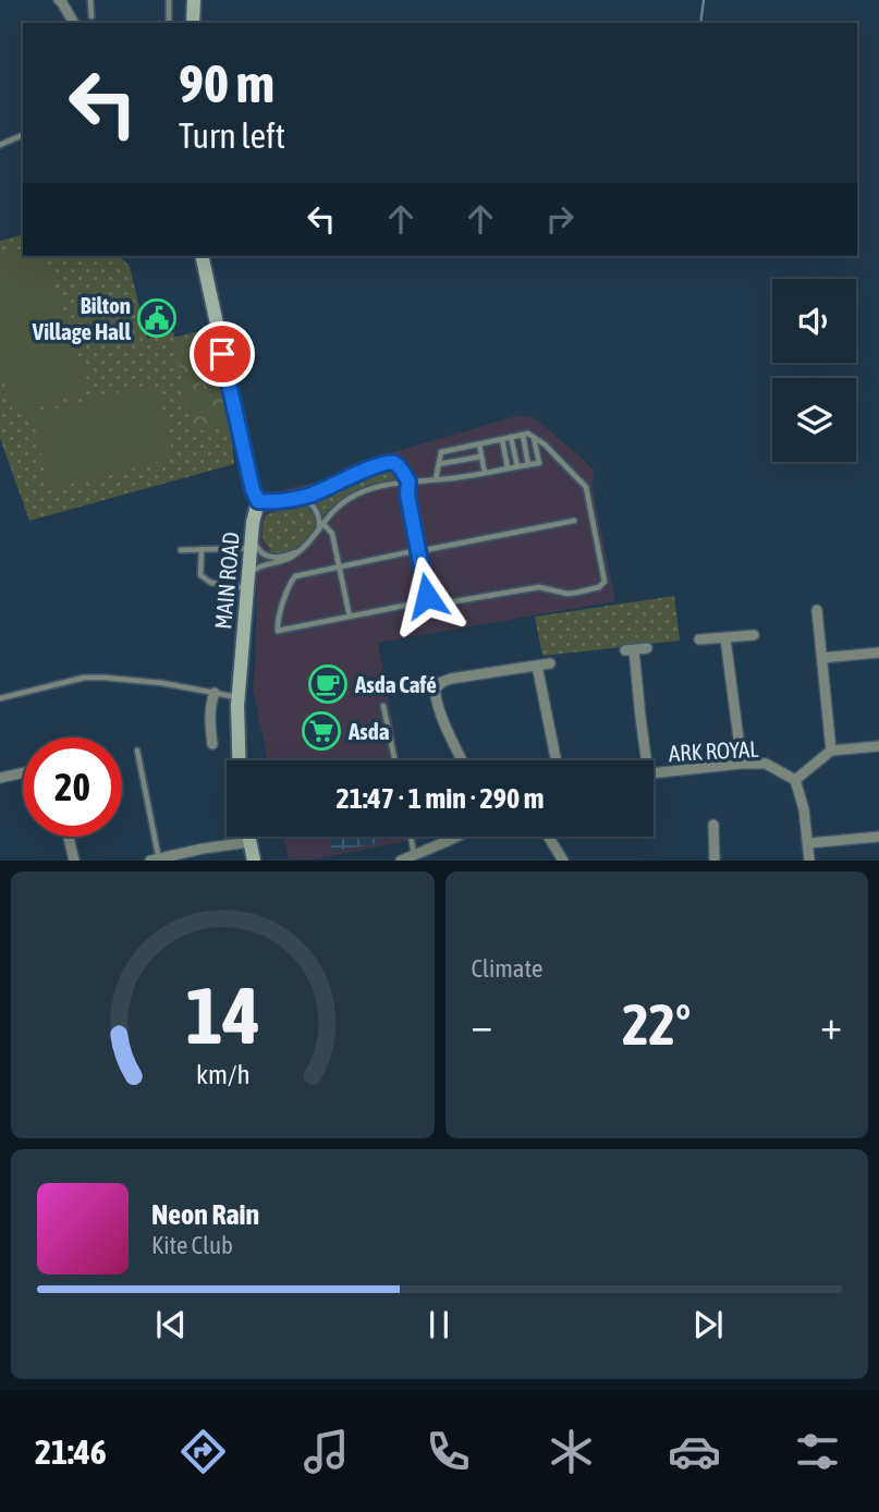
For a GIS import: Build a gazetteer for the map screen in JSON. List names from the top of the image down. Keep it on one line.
{"streets":{"main road":["MAIN ROAD"],"street":["ARK ROYAL"]},"places":{"public building":["Bilton Village Hall"],"cafe":["Asda Café"],"supermarket":["Asda"]},"page":{"turn":["90 m","Turn left"],"limit":"20","trip":"21:47 · 1 min · 290 m","tile":"Climate","heat":["−","22°","+"],"song":["Neon Rain","Kite Club"],"tabs":"21:46","gauge":["14","km/h"]}}
